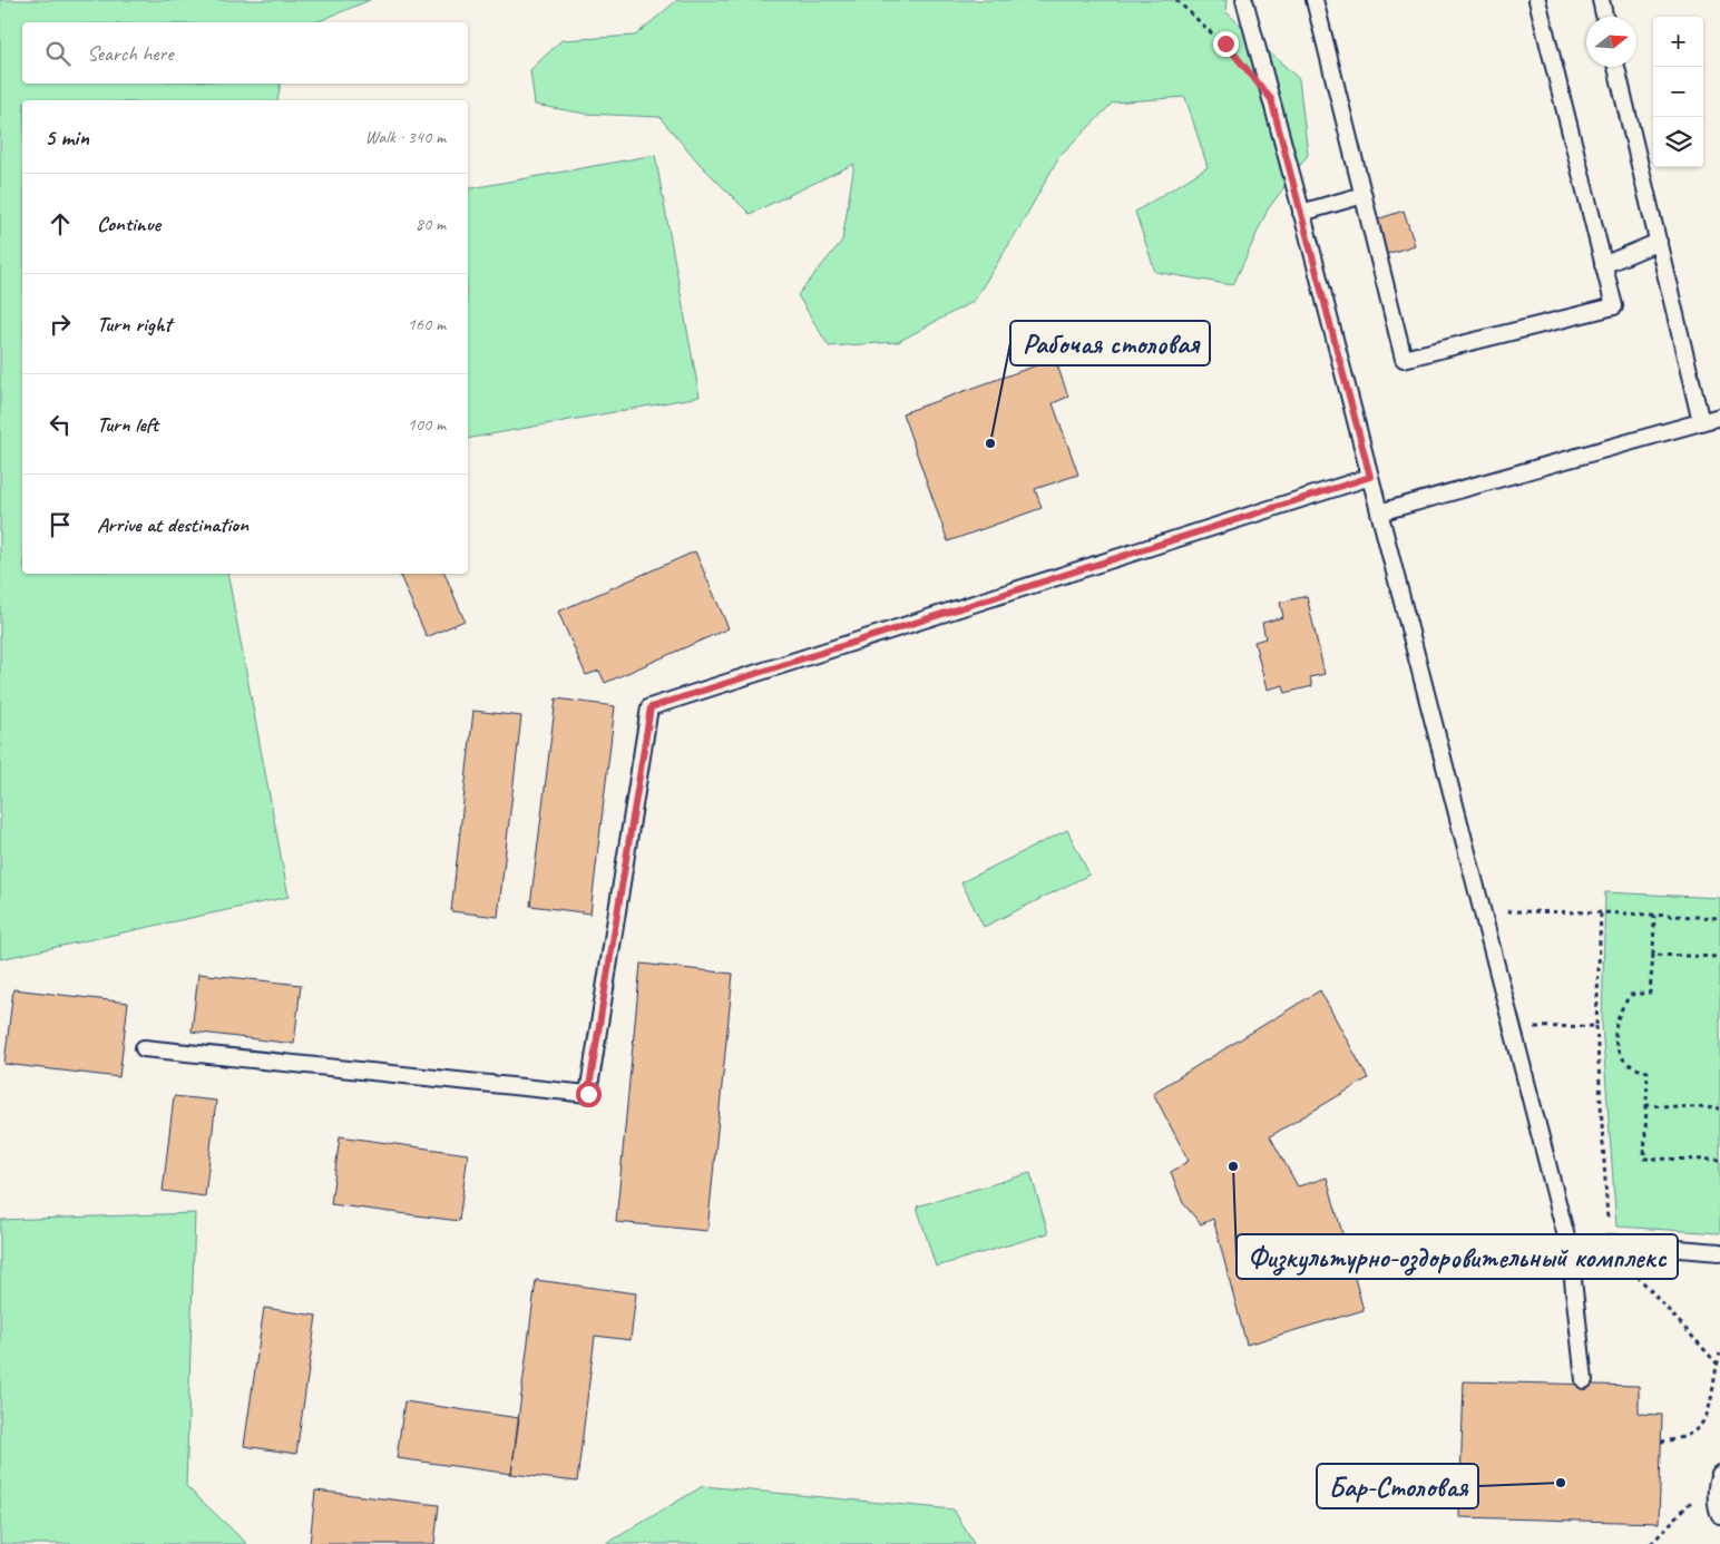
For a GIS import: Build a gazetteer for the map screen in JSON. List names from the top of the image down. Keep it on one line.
{"places":["Рабочая столовая","Физкультурно-оздоровительный комплекс","Бар-Столовая"],"north":"right","page":{"map_buttons":["+","−"],"search":"Search here","heading":["5 min","Walk · 340 m"],"list":[["Continue","80 m"],["Turn right","160 m"],["Turn left","100 m"],"Arrive at destination"]}}
